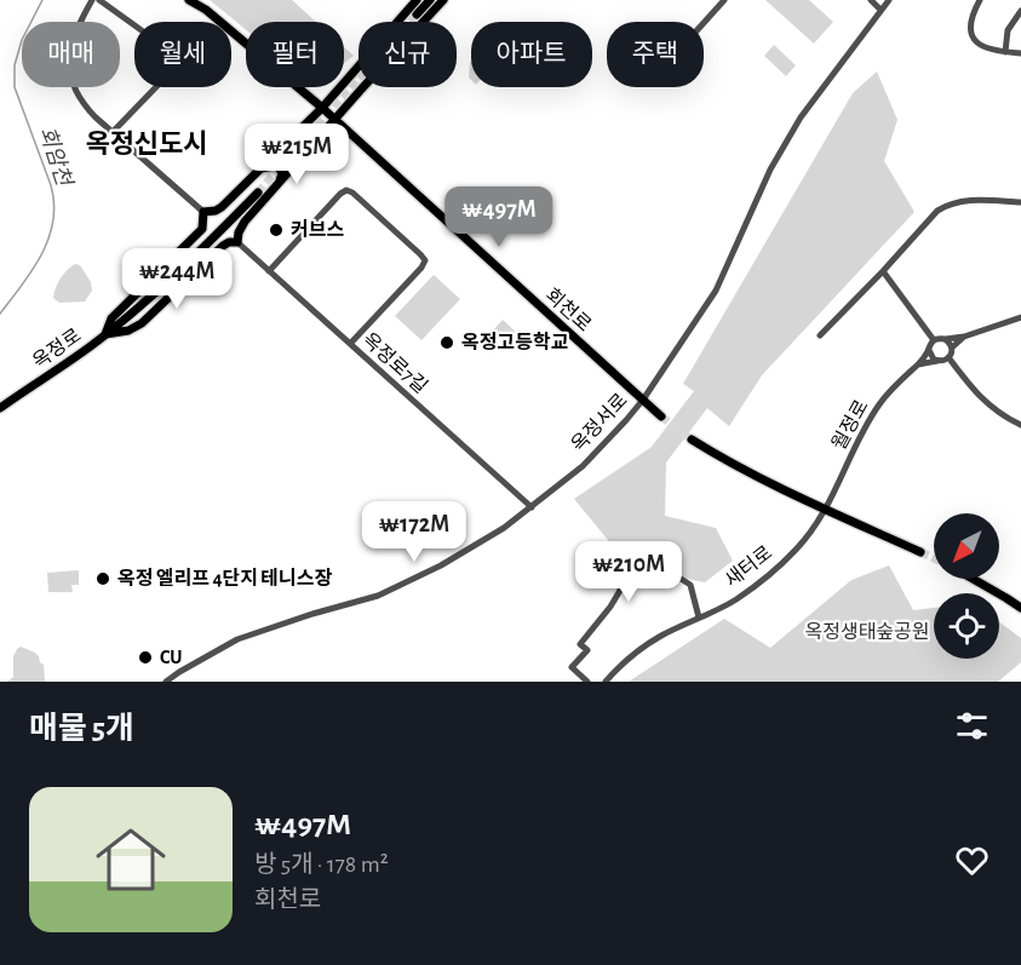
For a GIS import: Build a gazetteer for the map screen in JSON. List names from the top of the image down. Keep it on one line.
{"streets":{"main road":["회천로","옥정로"],"street":["옥정로7길","옥정서로","월정로","새터로"]},"crossings":[["회천로","옥정서로"],["옥정로7길","옥정서로"],["월정로","새터로"]],"districts":["옥정신도시"],"water":["회암천"],"parks":["옥정생태숲공원"],"places":["커브스","옥정고등학교","옥정 엘리프 4단지 테니스장","CU"],"north":"bottom left","page":{"chip":["매매","월세","필터","신규","아파트","주택"],"price":["₩215M","₩497M","₩244M","₩172M","₩210M"],"heading":"매물 5개","list":[{"name":"₩497M","note":"방 5개 · 178 m² · 회천로"}]}}
